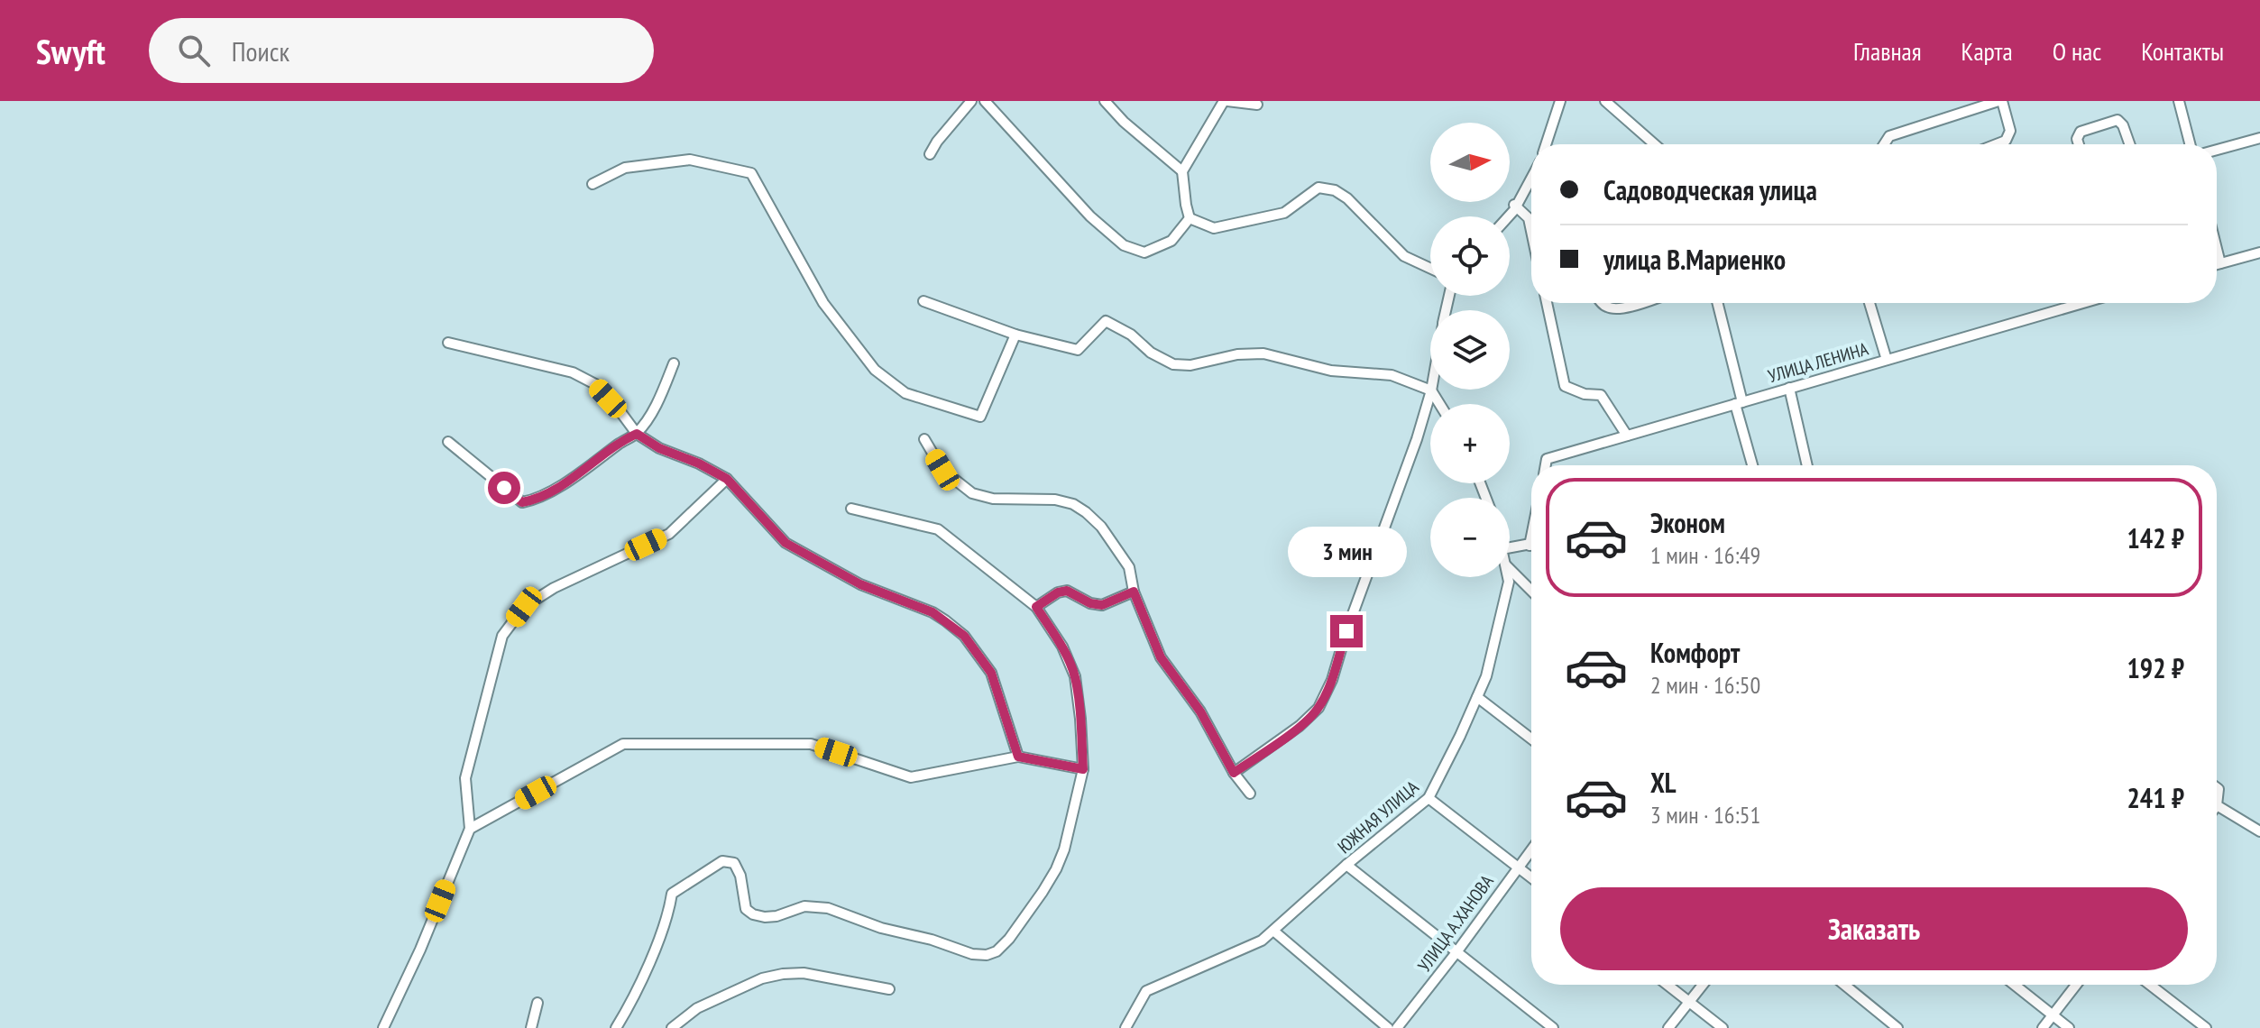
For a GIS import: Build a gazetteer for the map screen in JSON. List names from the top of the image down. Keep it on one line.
{"streets":{"street":["УЛИЦА ЛЕНИНА","ЮЖНАЯ УЛИЦА","УЛИЦА А.ХАНОВА"]},"north":"right","page":{"header":"Swyft","search":"Поиск","nav":["Главная","Карта","О нас","Контакты"],"map_buttons":["+","−"],"banner":["Садоводческая улица","улица В.Мариенко"],"list":[{"name":"Эконом","note":"1 мин · 16:49","value":"142 ₽"},{"name":"Комфорт","note":"2 мин · 16:50","value":"192 ₽"},{"name":"XL","note":"3 мин · 16:51","value":"241 ₽"}],"bubble":"3 мин","buttons":"Заказать"}}
